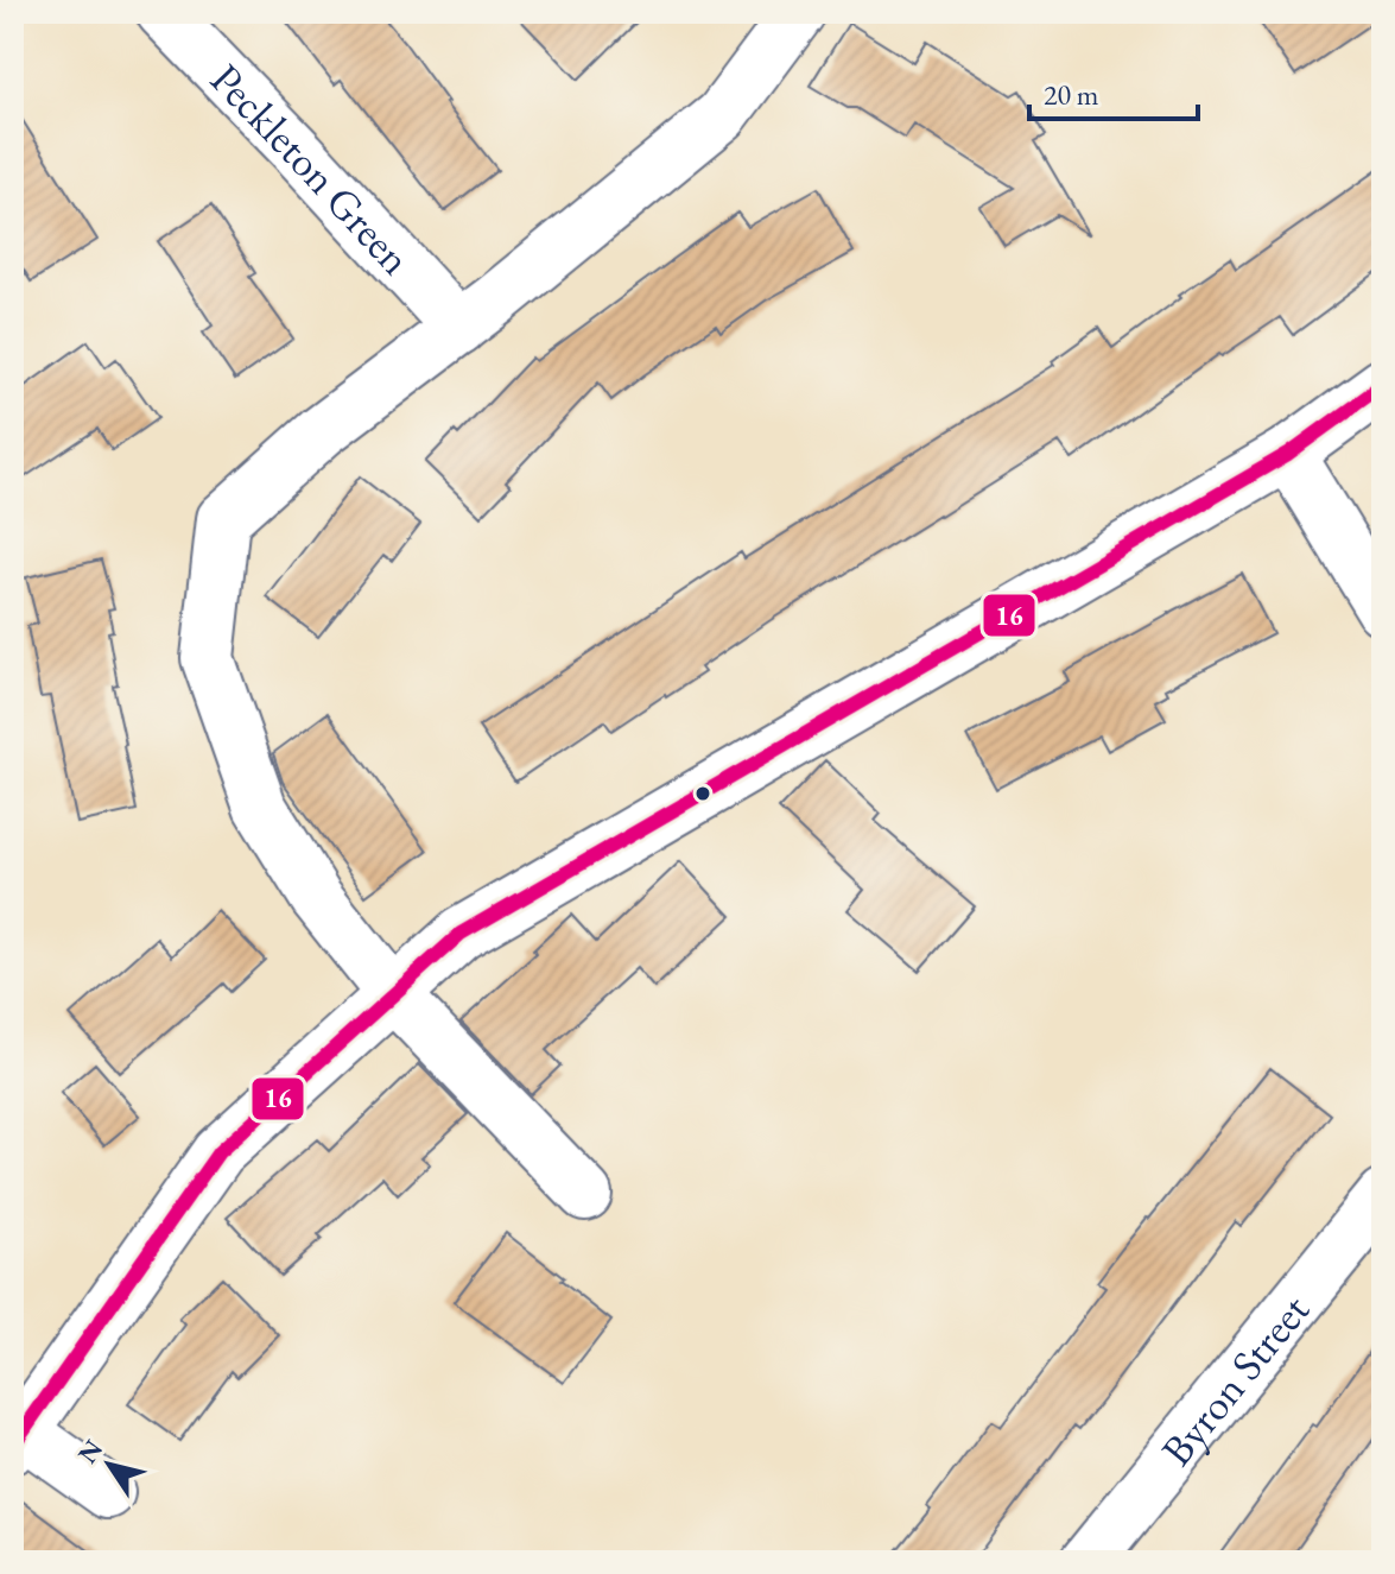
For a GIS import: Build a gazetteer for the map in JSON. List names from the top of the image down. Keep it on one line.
{"streets":{"street":["Peckleton Green","Byron Street"]},"lines":["transit line 16"],"scale_bar":"20 m","north":"top left"}
